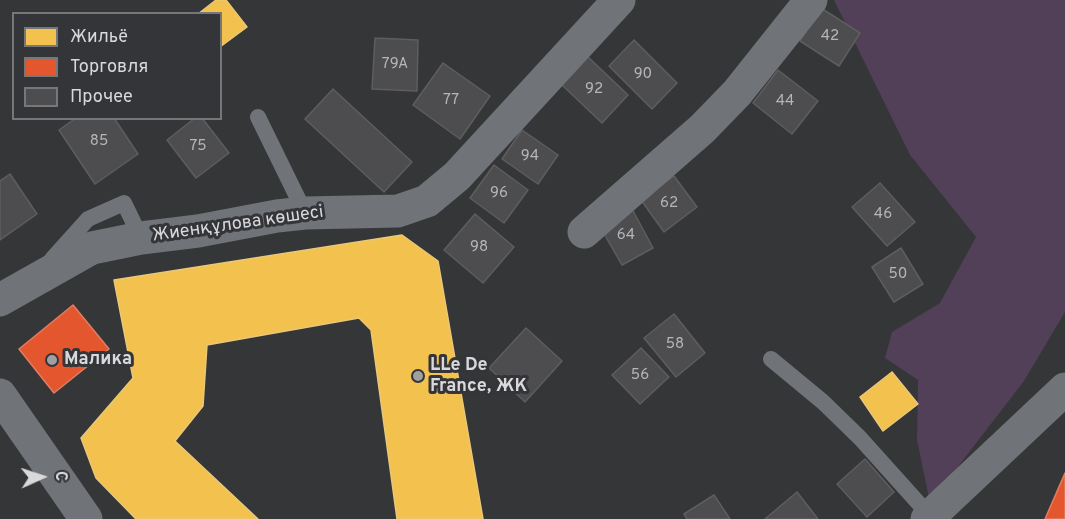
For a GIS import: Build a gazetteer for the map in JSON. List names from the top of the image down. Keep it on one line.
{"streets":{"street":["Жиенқұлова көшесі"]},"places":["Малика","LLe De France, ЖК"],"house_numbers":["42","79А","90","92","77","44","85","75","94","96","62","46","64","98","50","58","56"],"legend":["Жильё","Торговля","Прочее"],"north":"right"}
